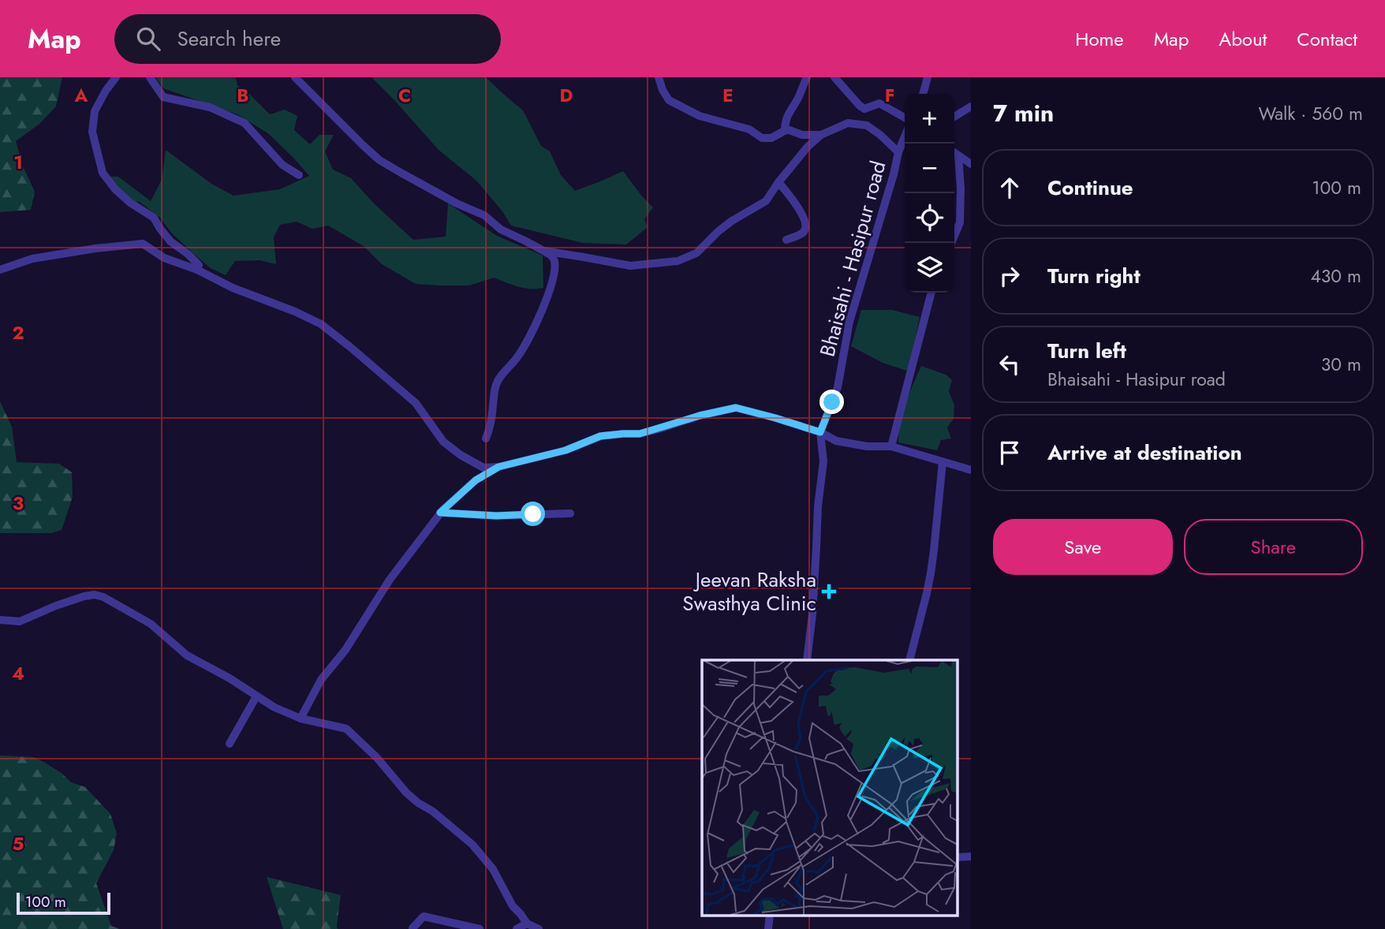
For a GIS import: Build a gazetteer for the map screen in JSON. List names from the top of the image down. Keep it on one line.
{"streets":{"street":["Bhaisahi - Hasipur road"]},"places":{"health":["Jeevan Raksha Swasthya Clinic"]},"scale_bar":"100 m","page":{"header":"Map","search":"Search here","nav":["Home","Map","About","Contact"],"heading":["7 min","Walk · 560 m"],"map_buttons":["+","−"],"list":[["Continue","100 m"],["Turn right","430 m"],["Turn left","Bhaisahi - Hasipur road","30 m"],"Arrive at destination"],"buttons":["Save","Share"],"scale":"100 m"},"grid":{"columns":["A","B","C","D","E","F"],"rows":["1","2","3","4","5"]}}
